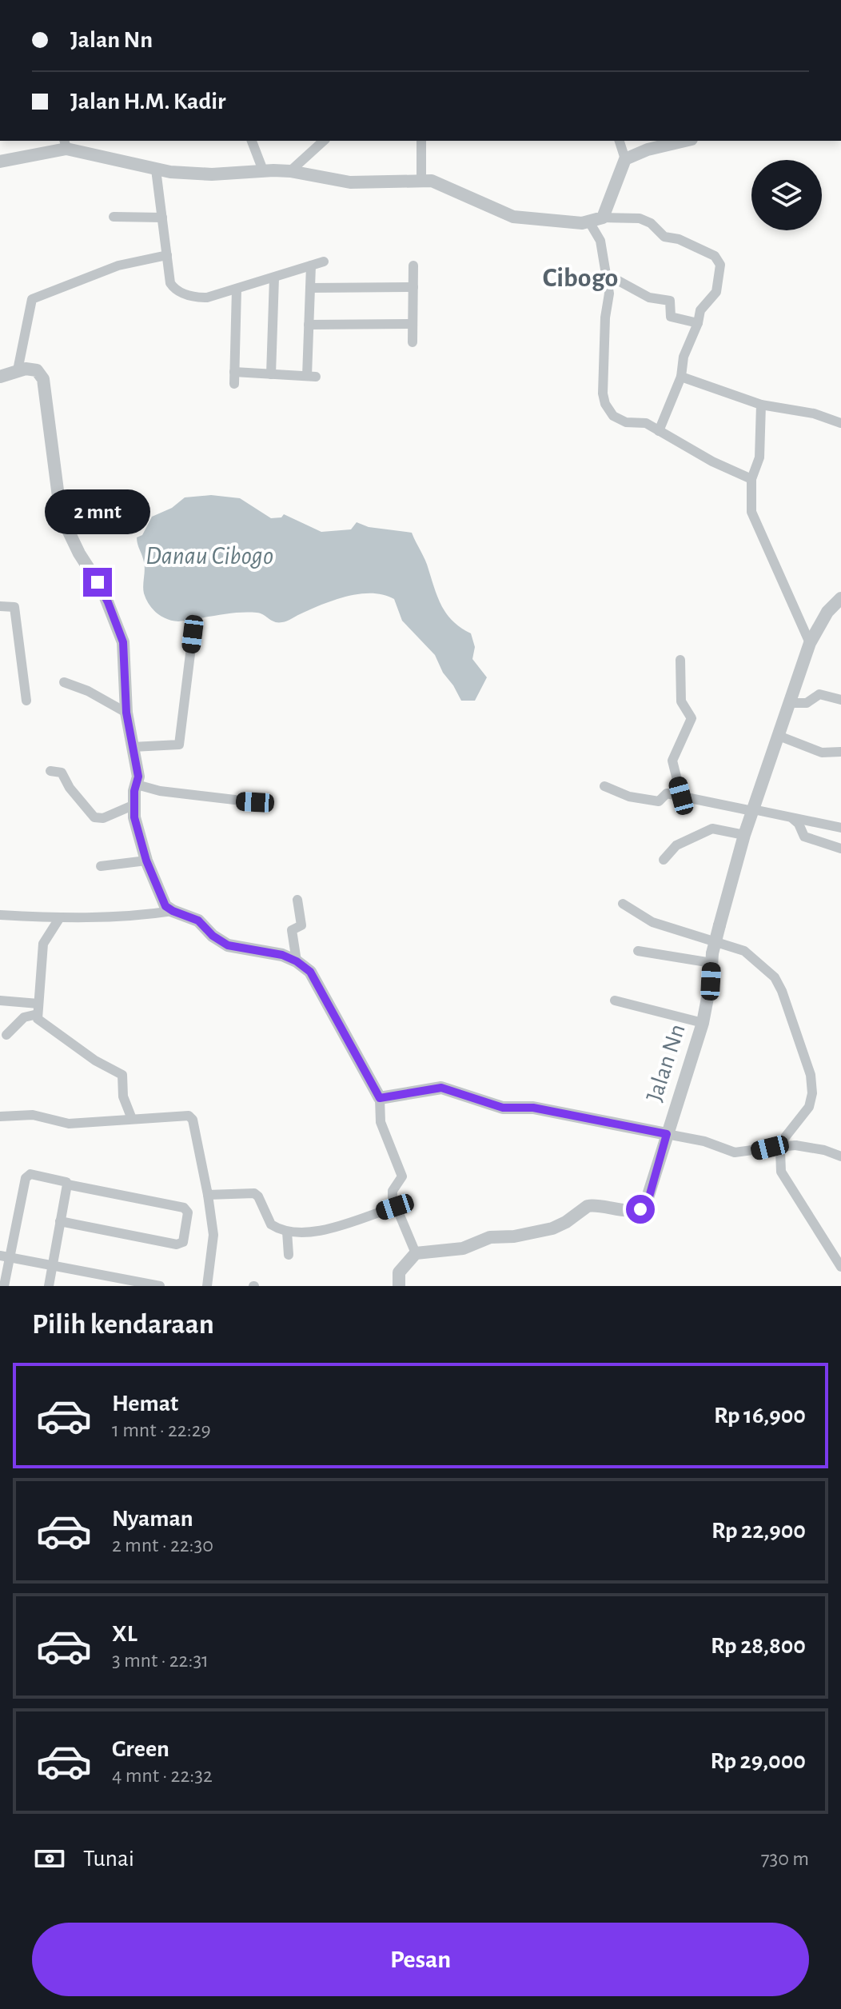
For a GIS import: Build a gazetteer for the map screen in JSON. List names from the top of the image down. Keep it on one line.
{"streets":{"street":["Jalan Nn"]},"districts":["Cibogo"],"water":["Danau Cibogo"],"page":{"banner":["Jalan Nn","Jalan H.M. Kadir"],"bubble":"2 mnt","heading":"Pilih kendaraan","list":[{"name":"Hemat","note":"1 mnt · 22:29","value":"Rp 16,900"},{"name":"Nyaman","note":"2 mnt · 22:30","value":"Rp 22,900"},{"name":"XL","note":"3 mnt · 22:31","value":"Rp 28,800"},{"name":"Green","note":"4 mnt · 22:32","value":"Rp 29,000"}],"pay":["Tunai","730 m"],"buttons":"Pesan"}}
